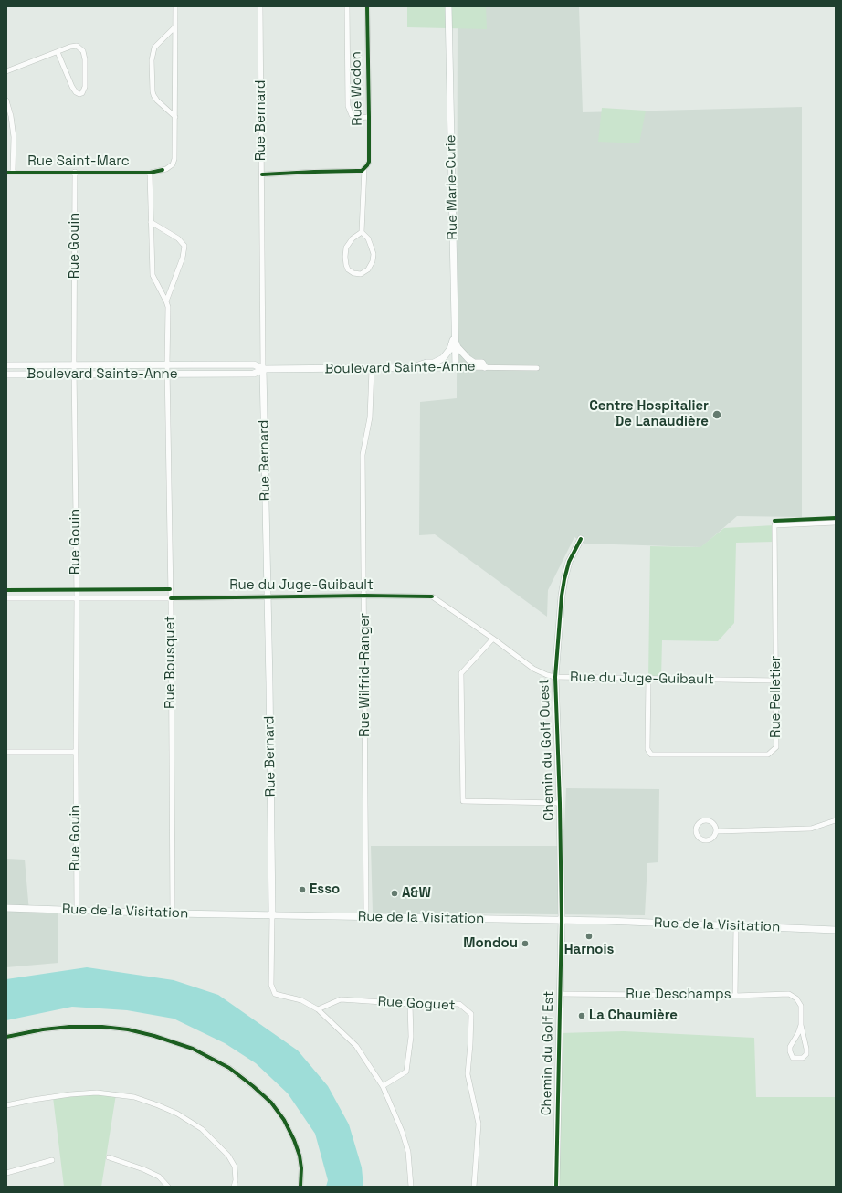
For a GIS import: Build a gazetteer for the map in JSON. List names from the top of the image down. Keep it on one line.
{"streets":{"street":["Rue Wodon","Rue Bernard","Rue Saint-Marc","Rue Marie-Curie","Rue Gouin","Boulevard Sainte-Anne","Rue du Juge-Guibault","Rue Bousquet","Rue Wilfrid-Ranger","Rue Pelletier","Chemin du Golf Ouest","Rue de la Visitation","Rue Deschamps","Rue Goguet","Chemin du Golf Est"]},"crossings":[["Rue Bernard","Boulevard Sainte-Anne"],["Rue Bernard","Rue du Juge-Guibault"],["Rue Bernard","Rue de la Visitation"],["Rue Saint-Marc","Rue Gouin"],["Rue Saint-Marc","Rue Bousquet"],["Rue Marie-Curie","Boulevard Sainte-Anne"],["Rue Gouin","Boulevard Sainte-Anne"],["Rue Gouin","Rue du Juge-Guibault"],["Rue Gouin","Rue de la Visitation"],["Boulevard Sainte-Anne","Rue Bousquet"],["Boulevard Sainte-Anne","Rue Wilfrid-Ranger"],["Rue du Juge-Guibault","Rue Bousquet"],["Rue du Juge-Guibault","Rue Wilfrid-Ranger"],["Rue du Juge-Guibault","Rue Pelletier"],["Rue du Juge-Guibault","Chemin du Golf Ouest"],["Rue Bousquet","Rue de la Visitation"],["Rue Wilfrid-Ranger","Rue de la Visitation"],["Chemin du Golf Ouest","Rue de la Visitation"],["Chemin du Golf Ouest","Chemin du Golf Est"],["Rue de la Visitation","Chemin du Golf Est"],["Rue Deschamps","Chemin du Golf Est"]],"places":["Centre Hospitalier De Lanaudière","Esso","A&W","Harnois","Mondou","La Chaumière"]}
